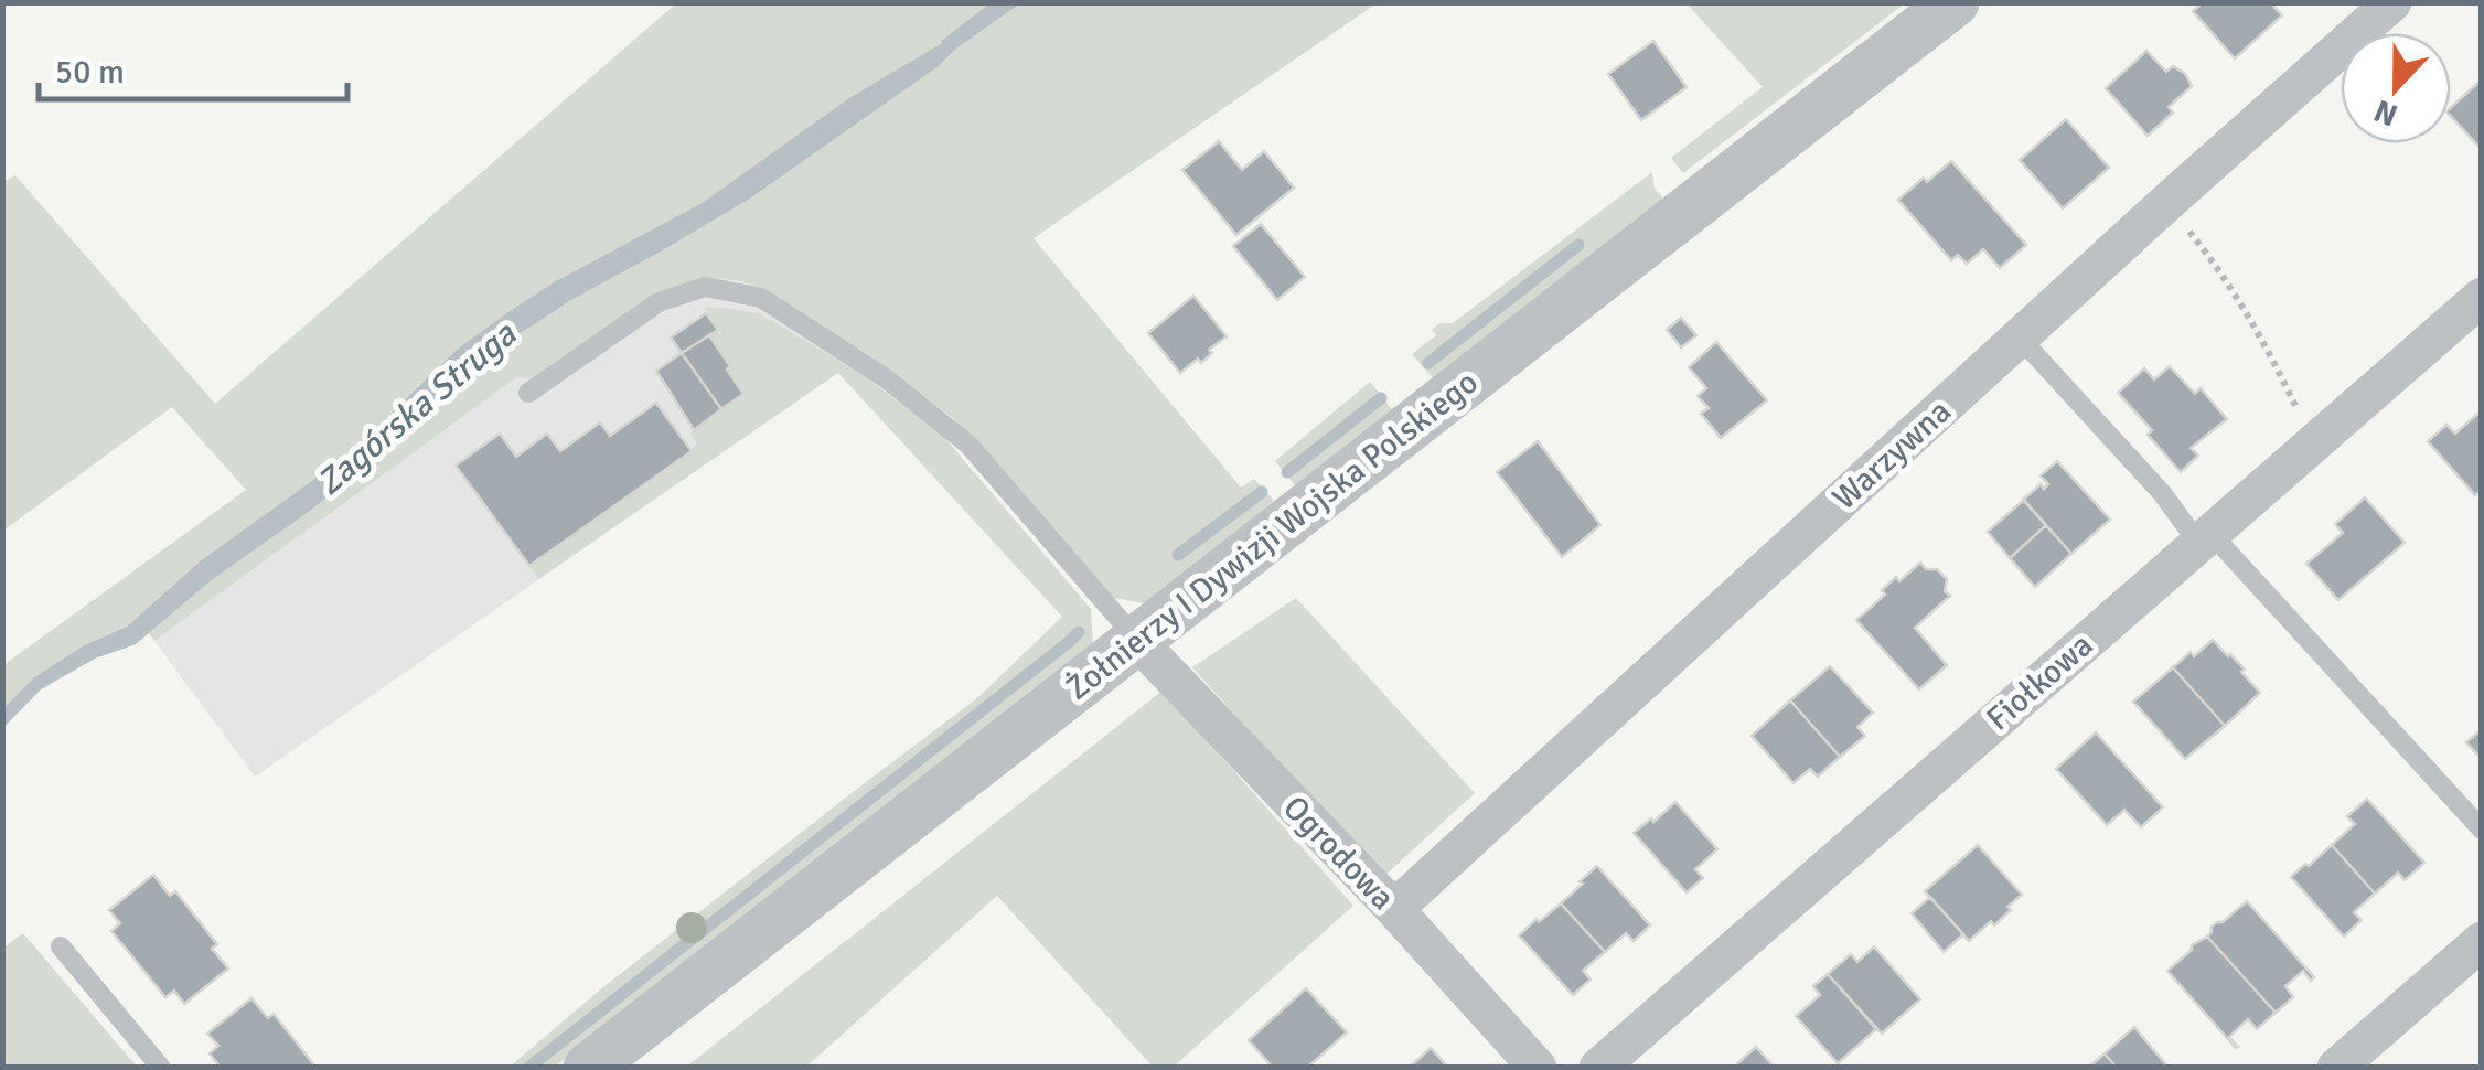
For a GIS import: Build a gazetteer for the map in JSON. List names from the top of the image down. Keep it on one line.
{"streets":{"street":["Warzywna","Żołnierzy I Dywizji Wojska Polskiego","Fiołkowa","Ogrodowa"]},"crossings":[["Warzywna","Ogrodowa"],["Żołnierzy I Dywizji Wojska Polskiego","Ogrodowa"]],"water":["Zagórska Struga"],"scale_bar":"50 m","north":"bottom"}
